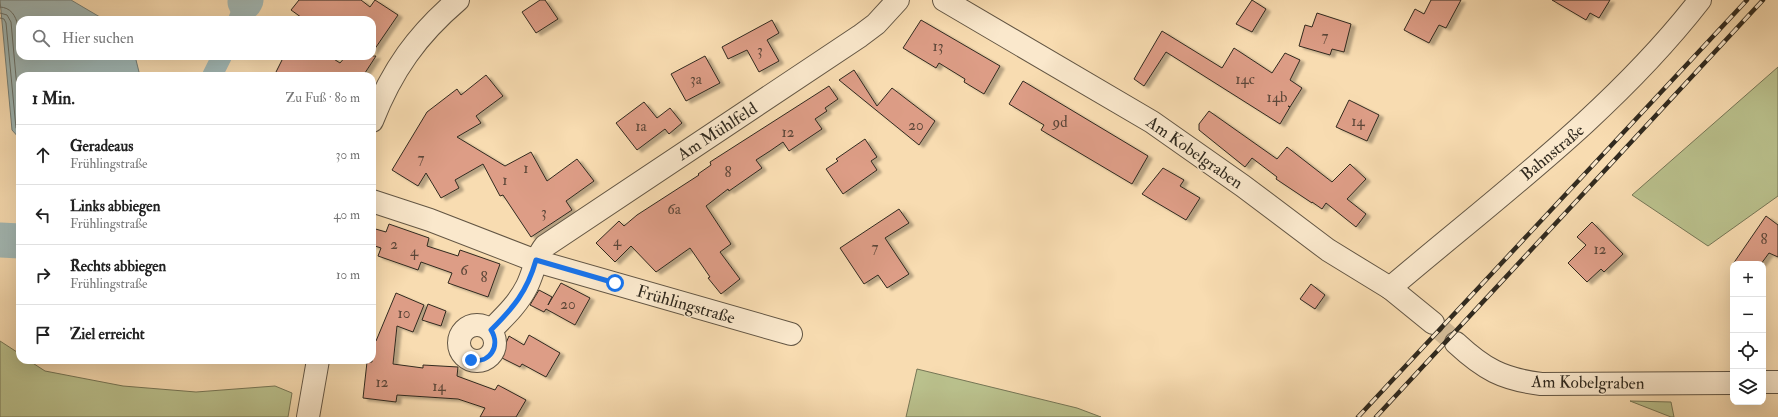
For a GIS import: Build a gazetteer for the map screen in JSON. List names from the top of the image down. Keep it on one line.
{"streets":{"street":["Am Mühlfeld","Am Kobelgraben","Bahnstraße","Frühlingstraße"]},"crossings":[["Am Mühlfeld","Frühlingstraße"],["Am Kobelgraben","Bahnstraße"]],"house_numbers":["7","13","3","3a","14c","14b","14","9d","20","1a","12","7","1","8","1","6a","3","8","4","2","7","12","4","6","8","20","10","12","14"],"page":{"search":"Hier suchen","heading":["1 Min.","Zu Fuß · 80 m"],"list":[["Geradeaus","Frühlingstraße","30 m"],["Links abbiegen","Frühlingstraße","40 m"],["Rechts abbiegen","Frühlingstraße","10 m"],"Ziel erreicht"],"map_buttons":["+","−"]}}
